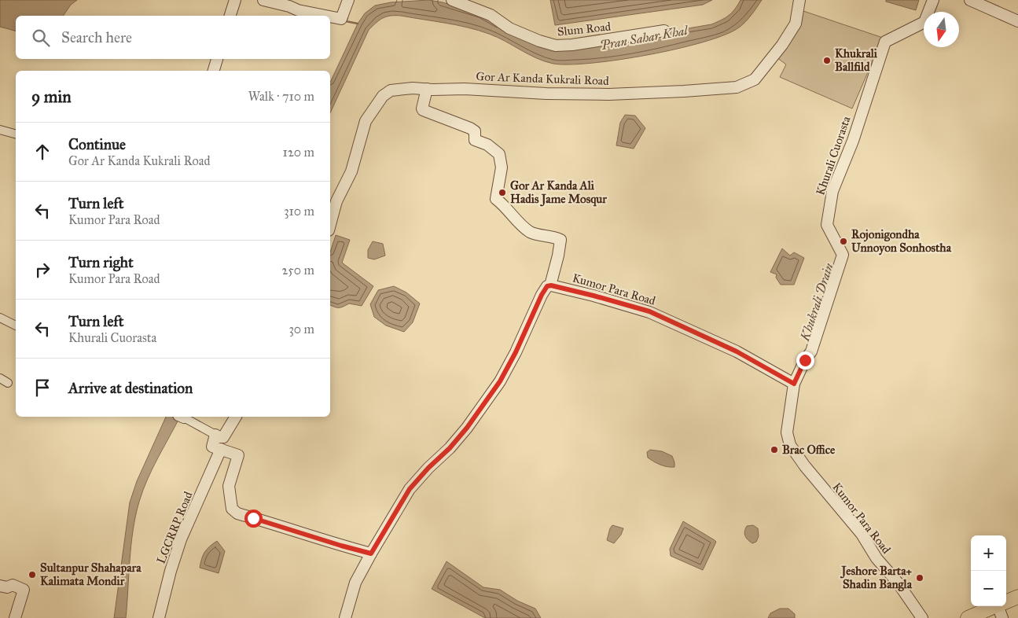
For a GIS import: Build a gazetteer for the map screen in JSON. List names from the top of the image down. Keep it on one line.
{"streets":{"street":["Slum Road","Gor Ar Kanda Kukrali Road","Khurali Cuorasta","Kumor Para Road","LGCRRP Road"]},"crossings":[["Khurali Cuorasta","Kumor Para Road"]],"water":["Pran Sahar Khal","Khukrali Drain"],"places":["Khukrali Ballfild","Gor Ar Kanda Ali Hadis Jame Mosqur","Rojonigondha Unnoyon Sonhostha","Brac Office","Sultanpur Shahapara Kalimata Mondir","Jeshore Barta+ Shadin Bangla"],"north":"bottom","page":{"search":"Search here","heading":["9 min","Walk · 710 m"],"list":[["Continue","Gor Ar Kanda Kukrali Road","120 m"],["Turn left","Kumor Para Road","310 m"],["Turn right","Kumor Para Road","250 m"],["Turn left","Khurali Cuorasta","30 m"],"Arrive at destination"],"map_buttons":["+","−"]}}
